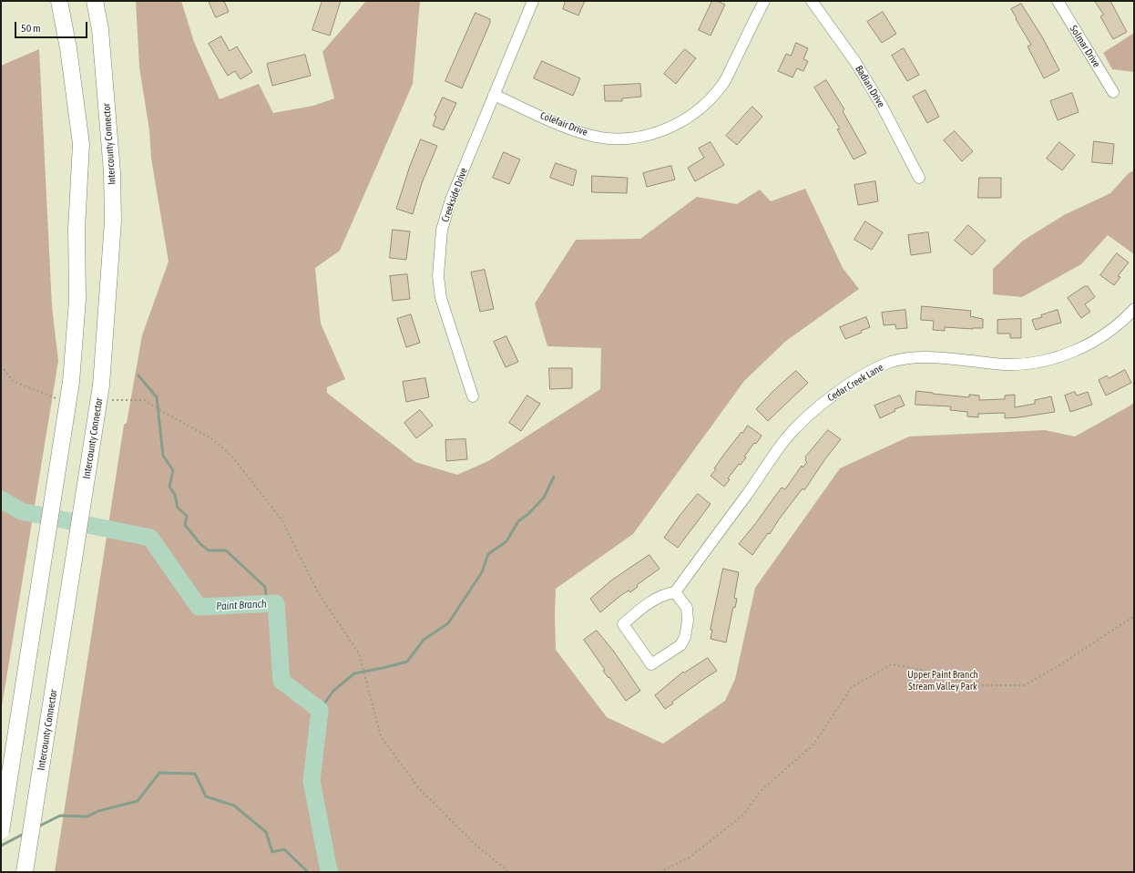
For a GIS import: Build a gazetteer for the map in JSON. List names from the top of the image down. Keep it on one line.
{"streets":{"highway":["Intercounty Connector"],"street":["Solmar Drive","Badian Drive","Colefair Drive","Creekside Drive","Cedar Creek Lane"]},"crossings":[["Colefair Drive","Creekside Drive"]],"water":["Paint Branch"],"parks":["Upper Paint Branch Stream Valley Park"],"scale_bar":"50 m"}
